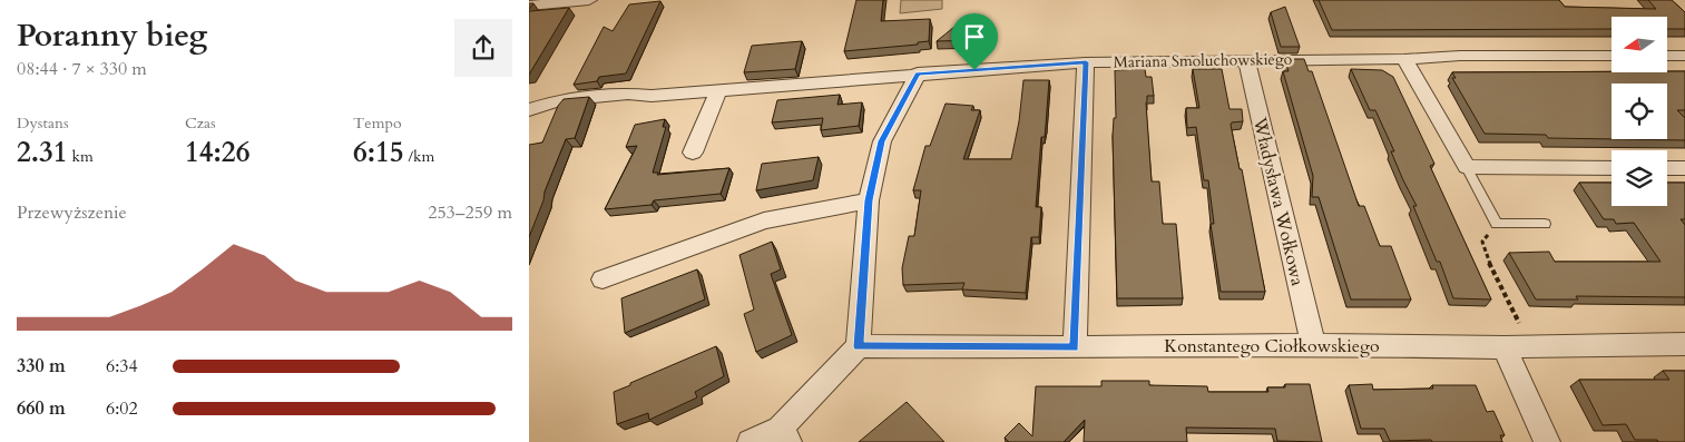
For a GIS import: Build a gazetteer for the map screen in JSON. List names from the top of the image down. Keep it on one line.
{"streets":{"street":["Mariana Smoluchowskiego","Władysława Wołkowa","Konstantego Ciołkowskiego"]},"crossings":[["Mariana Smoluchowskiego","Władysława Wołkowa"],["Władysława Wołkowa","Konstantego Ciołkowskiego"]],"north":"left","page":{"heading":["Poranny bieg","08:44 · 7 × 330 m"],"stats":[["Dystans","2.31 km"],["Czas","14:26"],["Tempo","6:15 /km"]],"chart":["Przewyższenie","253–259 m"],"list":[{"name":"330 m","note":"6:34"},{"name":"660 m","note":"6:02"}]}}
